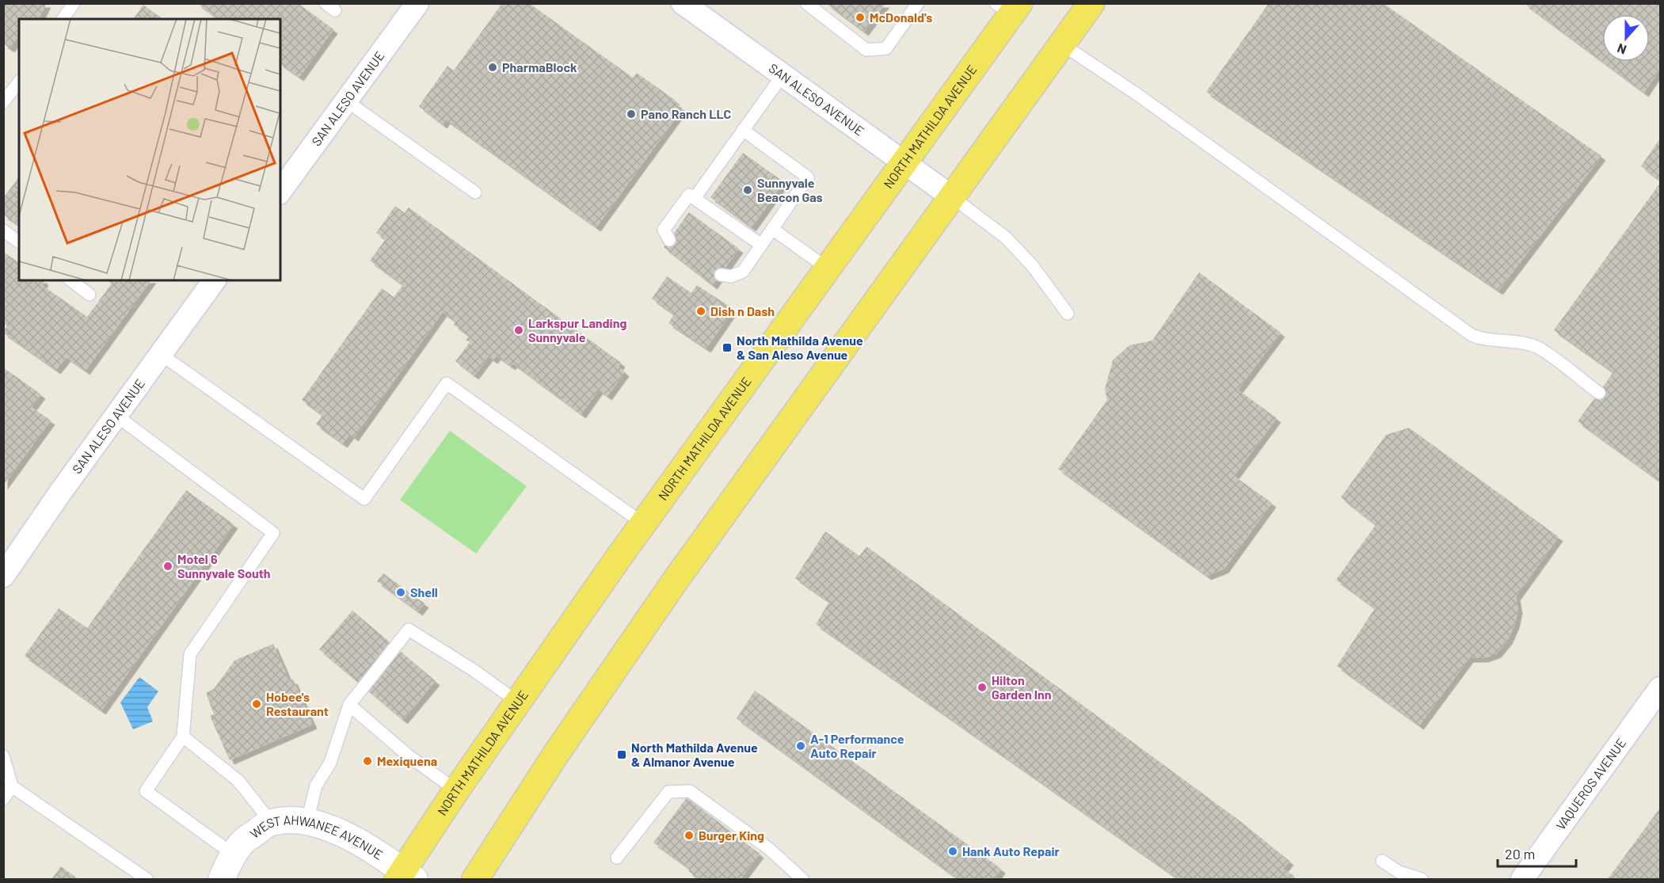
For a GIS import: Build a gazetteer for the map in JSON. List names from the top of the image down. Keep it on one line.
{"streets":{"main road":["NORTH MATHILDA AVENUE"],"street":["SAN ALESO AVENUE","VAQUEROS AVENUE","WEST AHWANEE AVENUE"]},"crossings":[["SAN ALESO AVENUE","NORTH MATHILDA AVENUE"],["NORTH MATHILDA AVENUE","WEST AHWANEE AVENUE"]],"places":{"other":["McDonald's","PharmaBlock","Pano Ranch LLC","Sunnyvale Beacon Gas","Dish n Dash","Larkspur Landing Sunnyvale","Motel 6 Sunnyvale South","Shell","Hilton Garden Inn","Hobee's Restaurant","A-1 Performance Auto Repair","Mexiquena","Burger King","Hank Auto Repair"],"transit":["North Mathilda Avenue & San Aleso Avenue","North Mathilda Avenue & Almanor Avenue"]},"scale_bar":"20 m","north":"bottom"}
